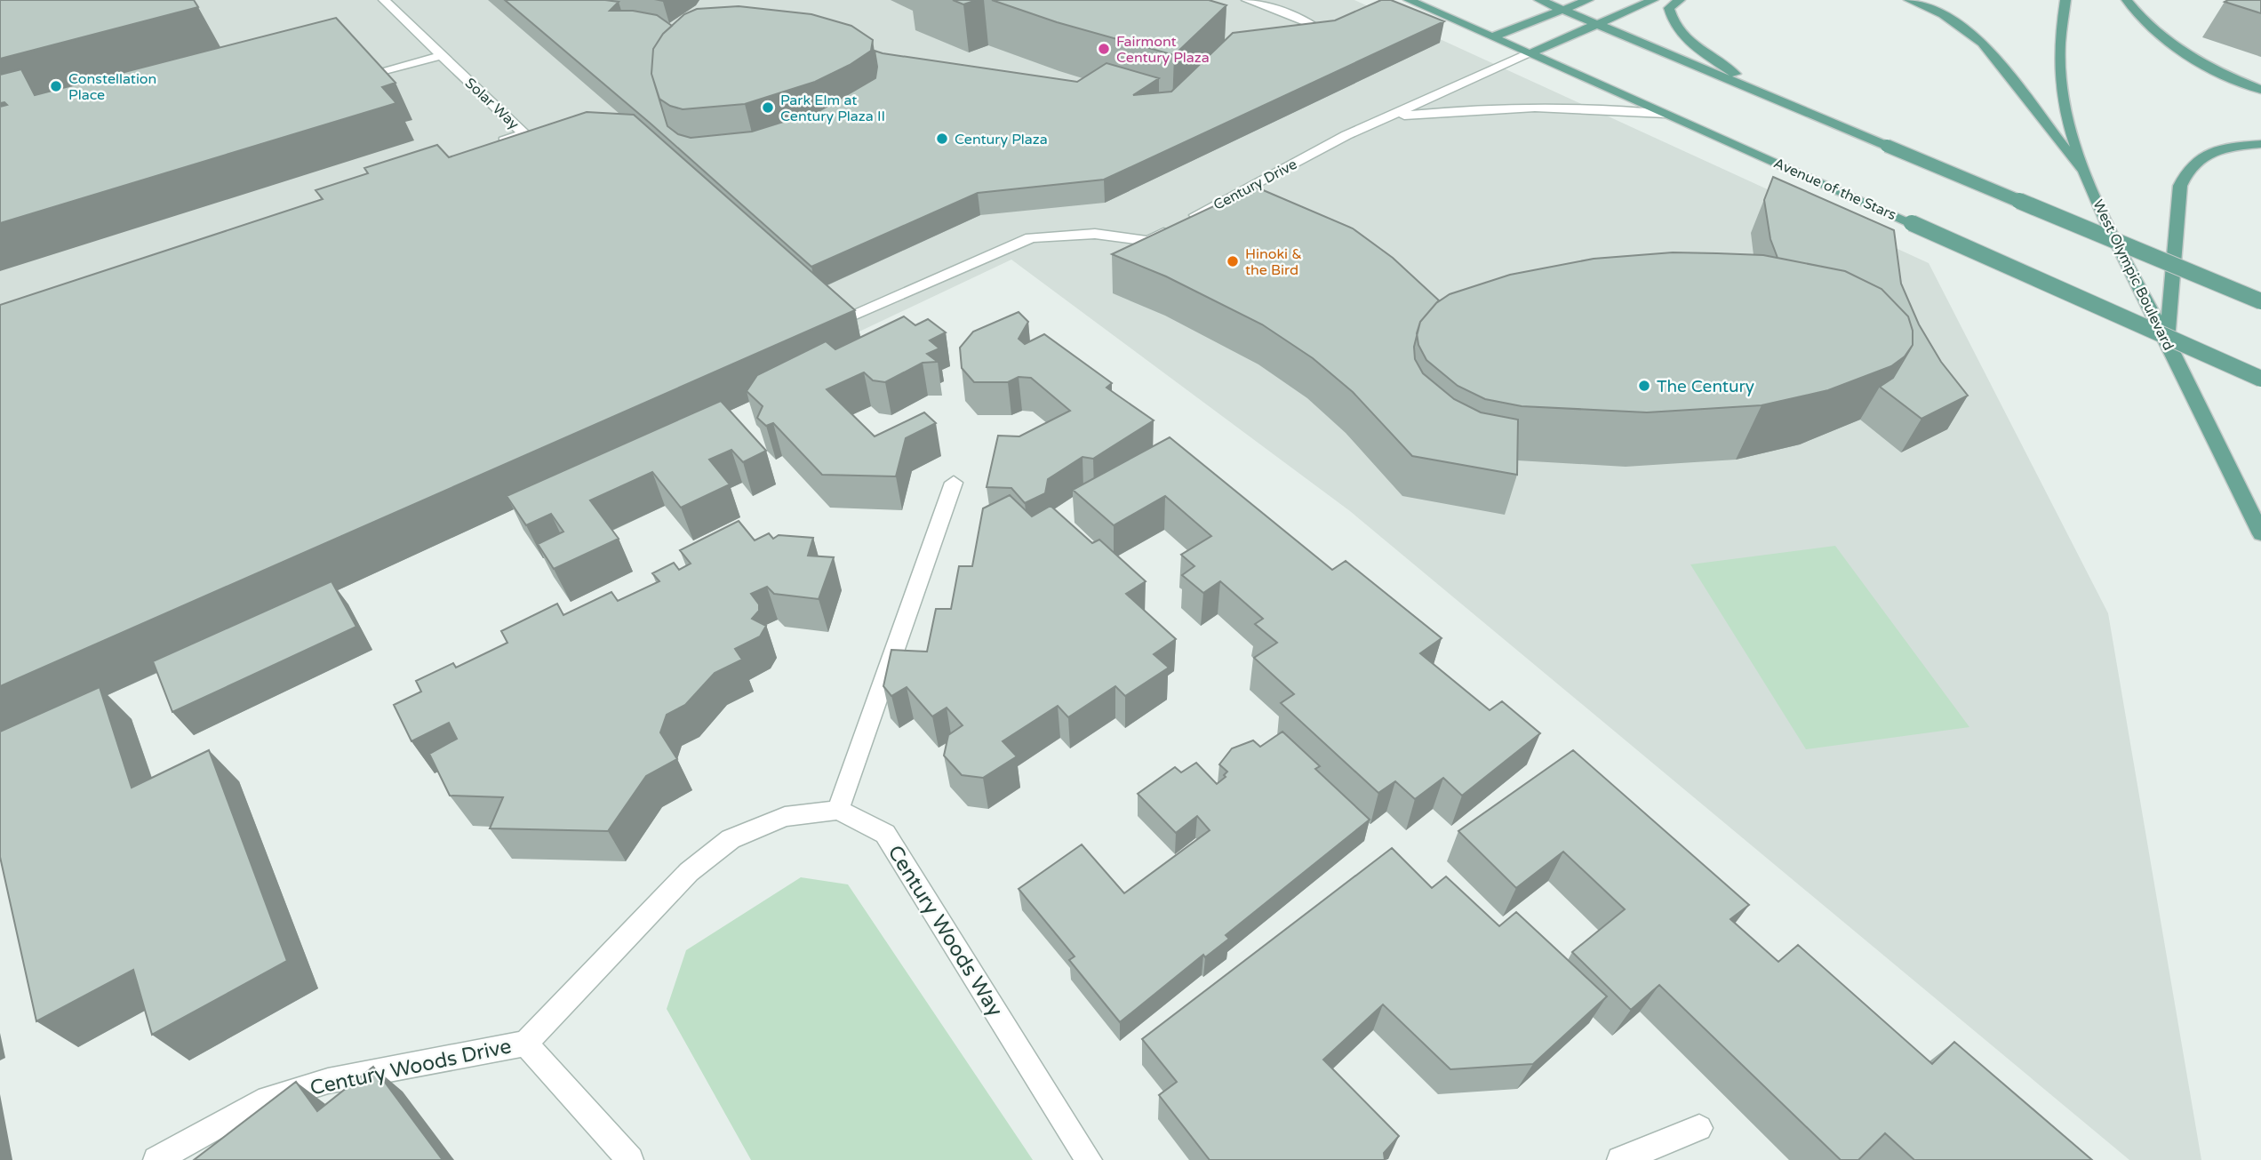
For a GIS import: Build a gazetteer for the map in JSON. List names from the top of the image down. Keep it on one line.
{"streets":{"main road":["Avenue of the Stars","West Olympic Boulevard"],"street":["Solar Way","Century Drive","Century Woods Way","Century Woods Drive"]},"crossings":[["Century Drive","Avenue of the Stars"]],"places":["Fairmont Century Plaza","Constellation Place","Park Elm at Century Plaza II","Century Plaza","Hinoki & the Bird","The Century"]}
